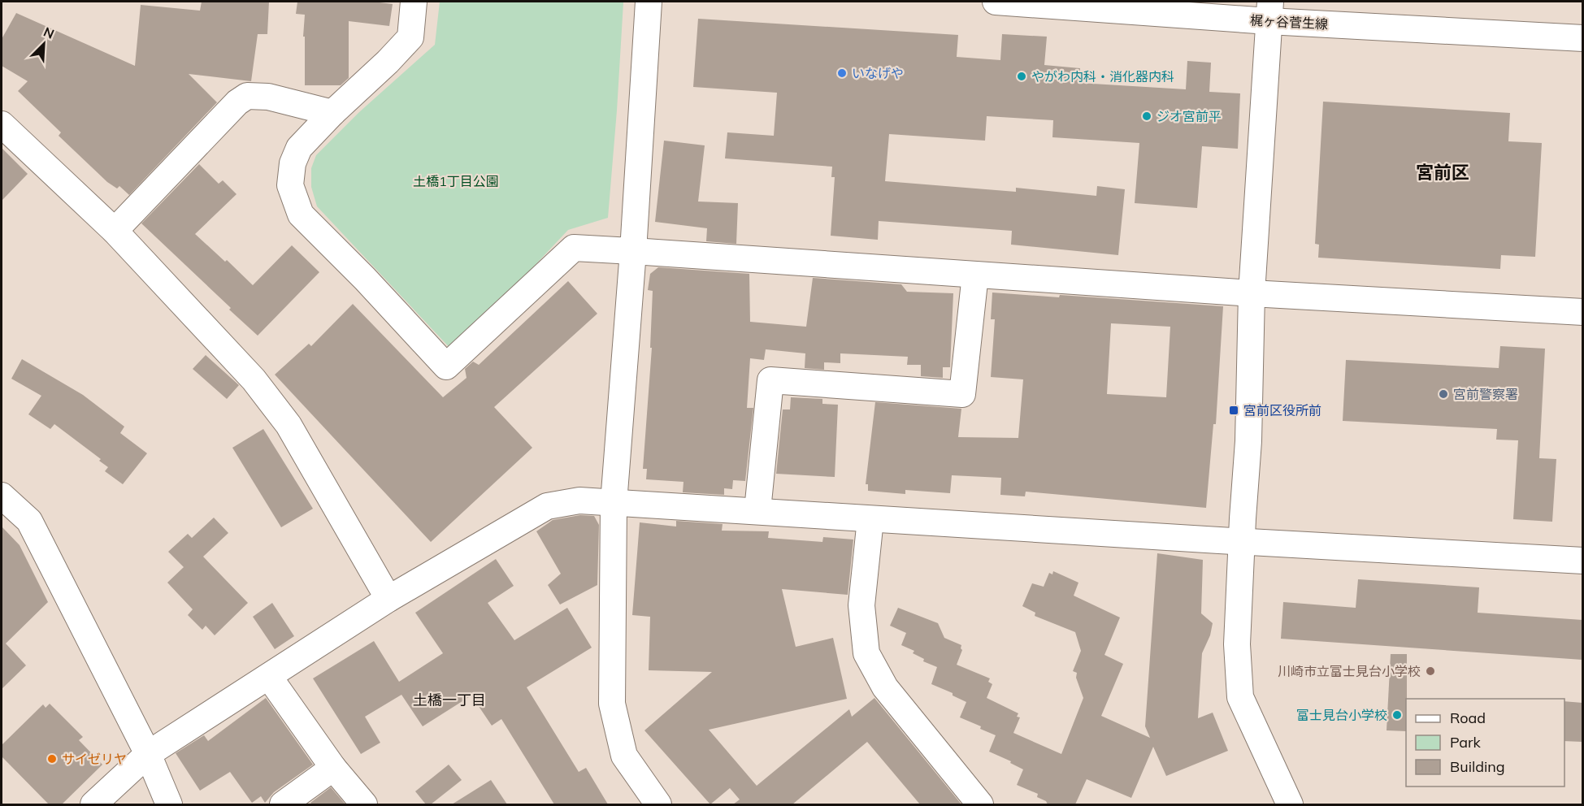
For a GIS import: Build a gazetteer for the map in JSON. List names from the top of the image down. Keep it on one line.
{"streets":{"street":["梶ヶ谷菅生線"]},"districts":["宮前区","土橋一丁目"],"parks":["土橋1丁目公園"],"places":{"other":["いなげや","やがわ内科・消化器内科","ジオ宮前平","宮前警察署","川崎市立富士見台小学校","富士見台小学校","サイゼリヤ"],"transit":["宮前区役所前"]},"legend":["Road","Park","Building"],"north":"top right"}
